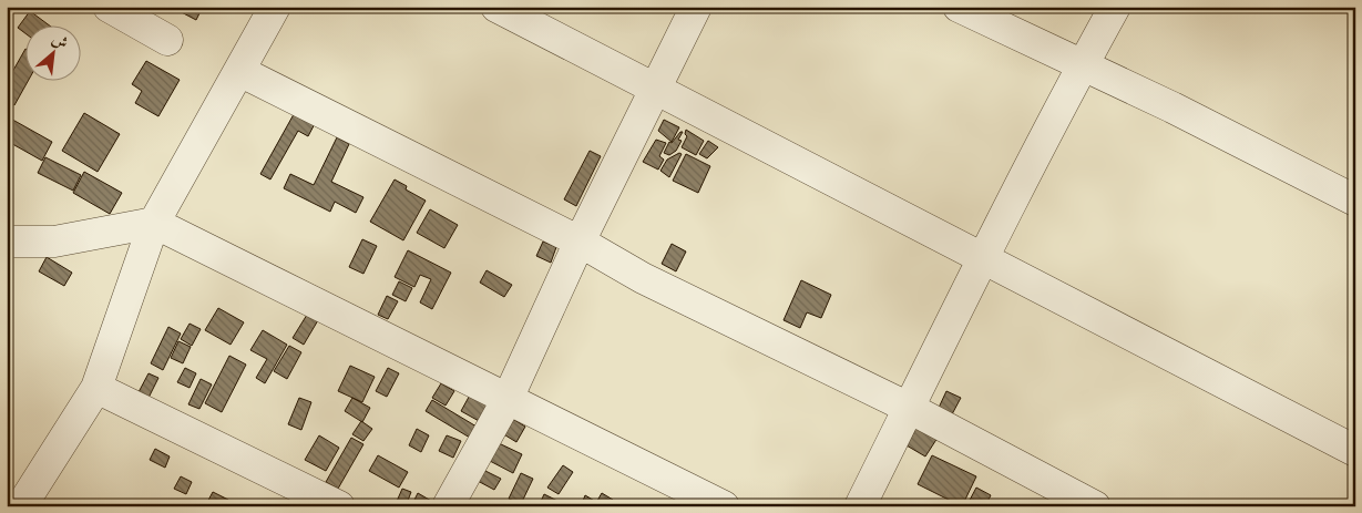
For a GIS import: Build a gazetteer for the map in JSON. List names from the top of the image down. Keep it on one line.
{"north":"top right"}
